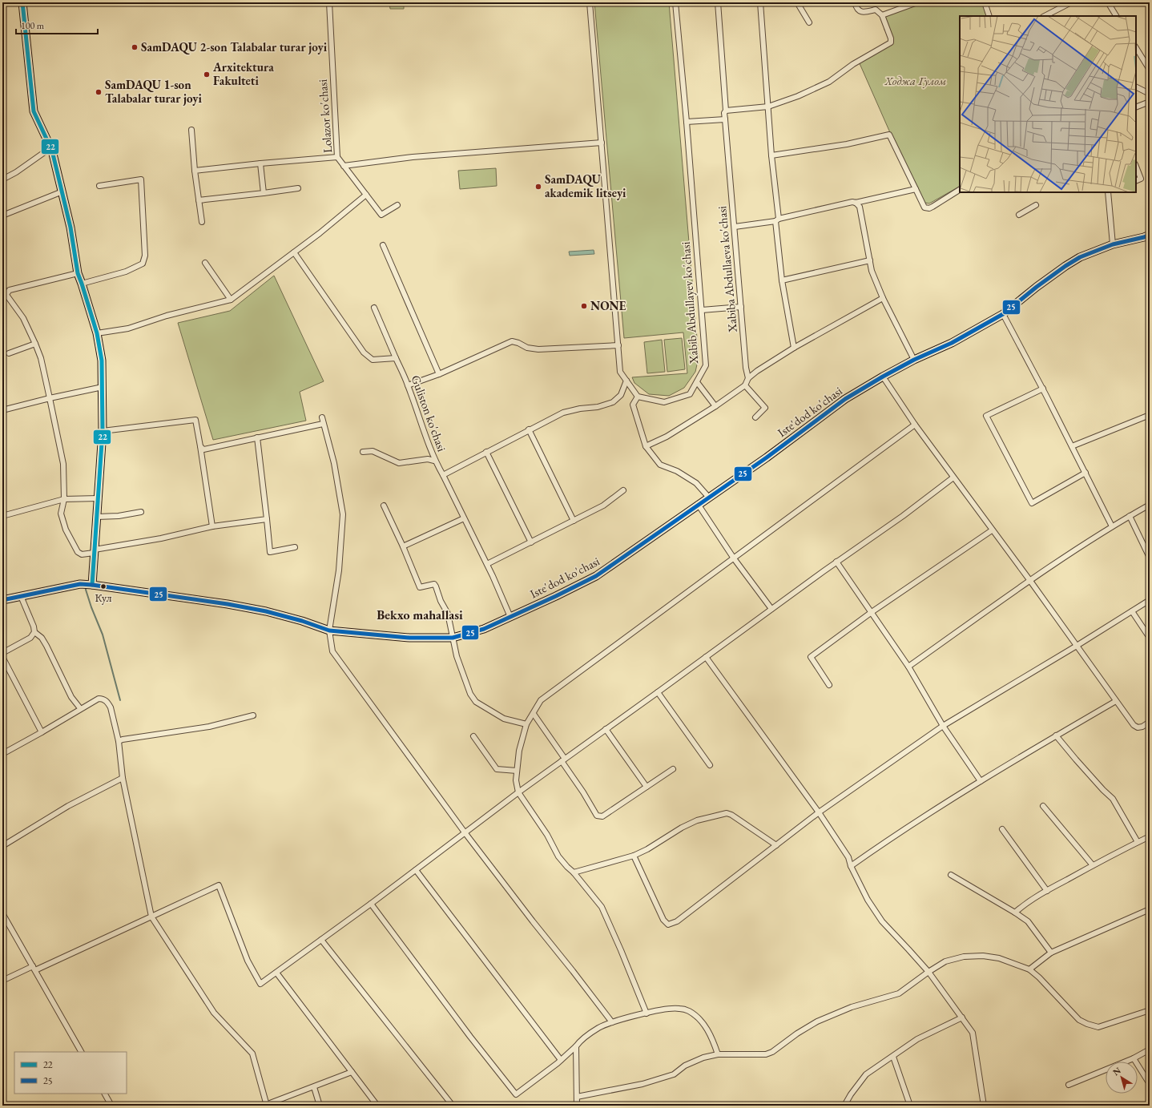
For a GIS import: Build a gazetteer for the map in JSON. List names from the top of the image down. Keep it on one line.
{"streets":{"street":["Lolazor ko'chasi","Xabiba Abdullaeva ko'chasi","Xabib Abdullayev ko'chasi","Iste'dod ko'chasi","Guliston ko'chasi"]},"crossings":[["Iste'dod ko'chasi","Guliston ko'chasi"]],"districts":["Bekxo mahallasi"],"parks":["Ходжа Гулом"],"places":["SamDAQU 2-son Talabalar turar joyi","Arxitektura Fakulteti","SamDAQU 1-son Talabalar turar joyi","SamDAQU akademik litseyi","NONE","Кул"],"lines":["transit line 22","transit line 25"],"legend":["22","25"],"scale_bar":"100 m","north":"top left"}
